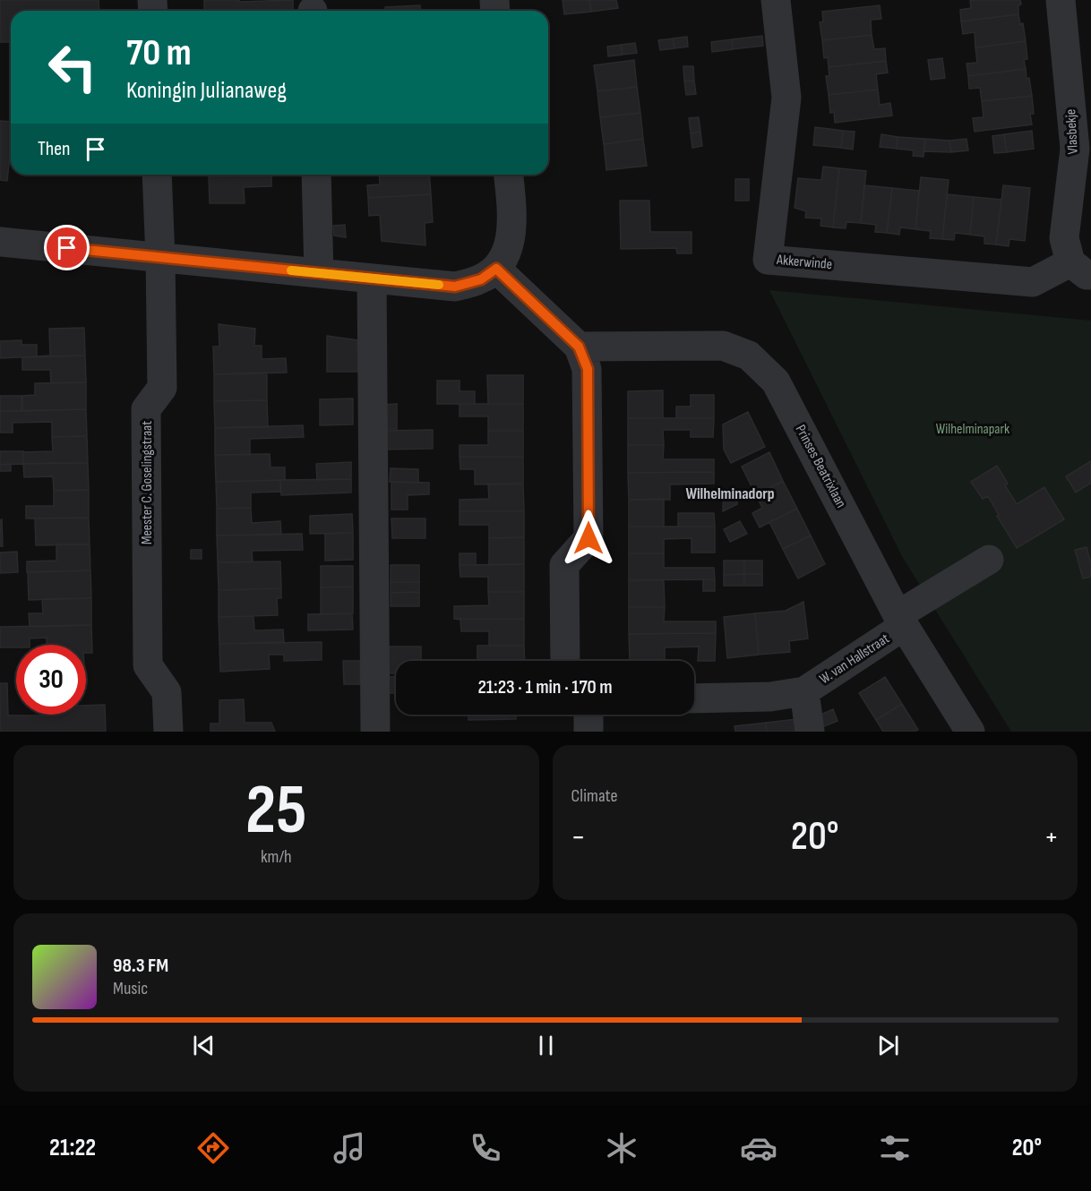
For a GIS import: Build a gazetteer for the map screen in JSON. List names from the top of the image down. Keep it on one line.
{"streets":{"street":["Vlasbekje","Akkerwinde","Prinses Beatrixlaan","Meester C. Goselingstraat","W. van Hallstraat"]},"crossings":[["Vlasbekje","Akkerwinde"],["Prinses Beatrixlaan","W. van Hallstraat"]],"districts":["Wilhelminadorp"],"parks":["Wilhelminapark"],"page":{"turn":["70 m","Koningin Julianaweg"],"then":"Then","limit":"30","trip":"21:23 · 1 min · 170 m","tile":[["25","km/h"],"Climate"],"heat":["−","20°","+"],"song":["98.3 FM","Music"],"tabs":["21:22","20°"]}}
